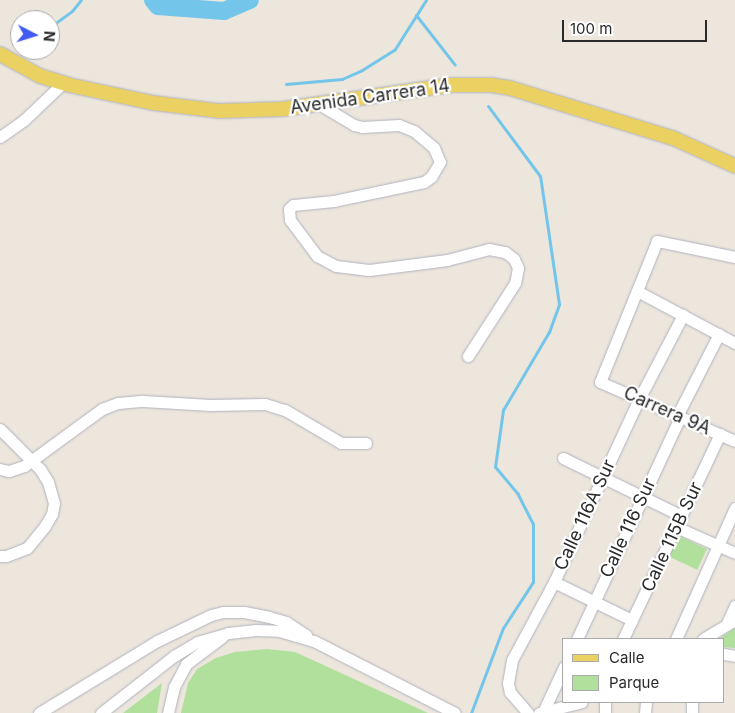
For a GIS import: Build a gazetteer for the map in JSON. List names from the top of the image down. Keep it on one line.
{"streets":{"main road":["Avenida Carrera 14"],"street":["Carrera 9A","Calle 116A Sur","Calle 116 Sur","Calle 115B Sur"]},"crossings":[["Carrera 9A","Calle 116A Sur"],["Carrera 9A","Calle 116 Sur"],["Carrera 9A","Calle 115B Sur"]],"legend":["Calle","Parque"],"scale_bar":"100 m","north":"right"}
